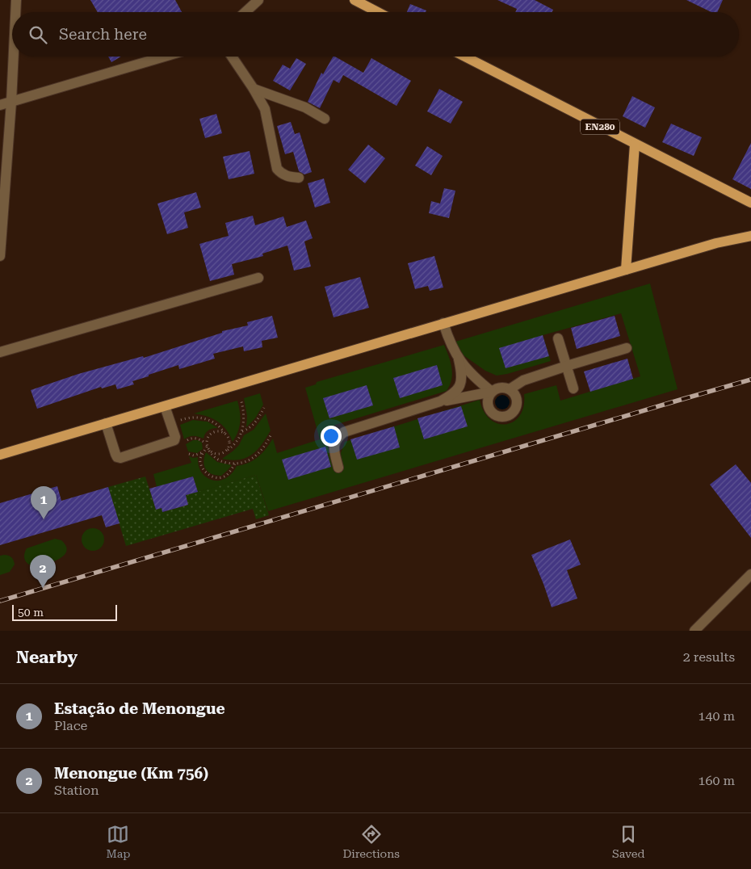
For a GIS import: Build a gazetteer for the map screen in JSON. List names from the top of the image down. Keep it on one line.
{"streets":{"main road":["EN280"]},"scale_bar":"50 m","page":{"search":"Search here","pins":["1","2"],"scale":"50 m","heading":["Nearby","2 results"],"list":[{"mark":"1","name":"Estação de Menongue","note":"Place","value":"140 m"},{"mark":"2","name":"Menongue (Km 756)","note":"Station","value":"160 m"}],"nav":["Map","Directions","Saved"]}}
